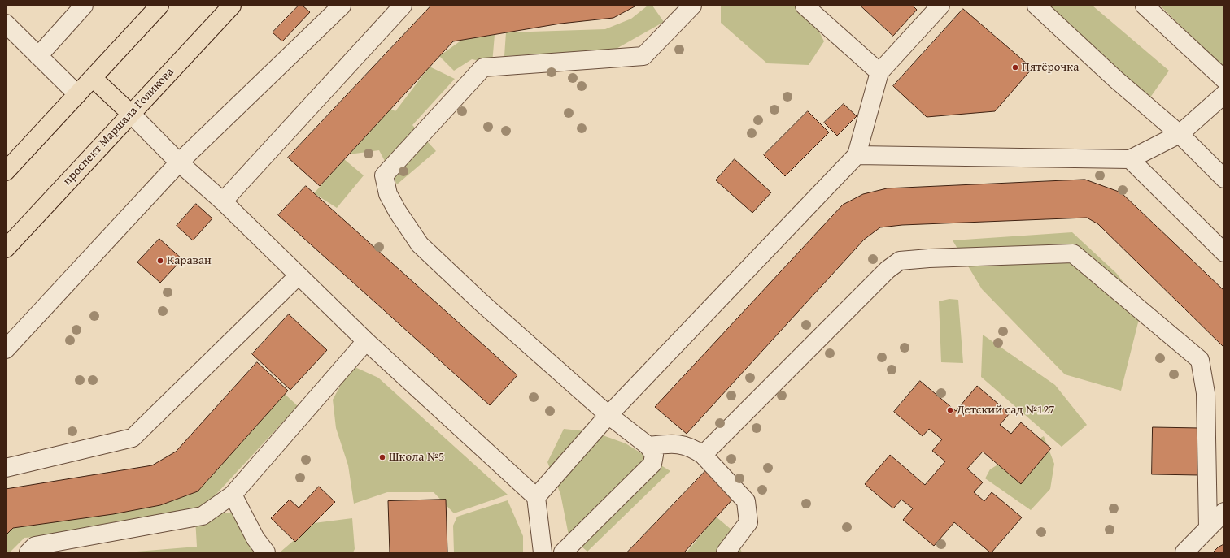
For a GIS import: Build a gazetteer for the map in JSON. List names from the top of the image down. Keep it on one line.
{"streets":{"main road":["проспект Маршала Голикова"]},"places":["Пятёрочка","Караван","Детский сад №127","Школа №5"]}
